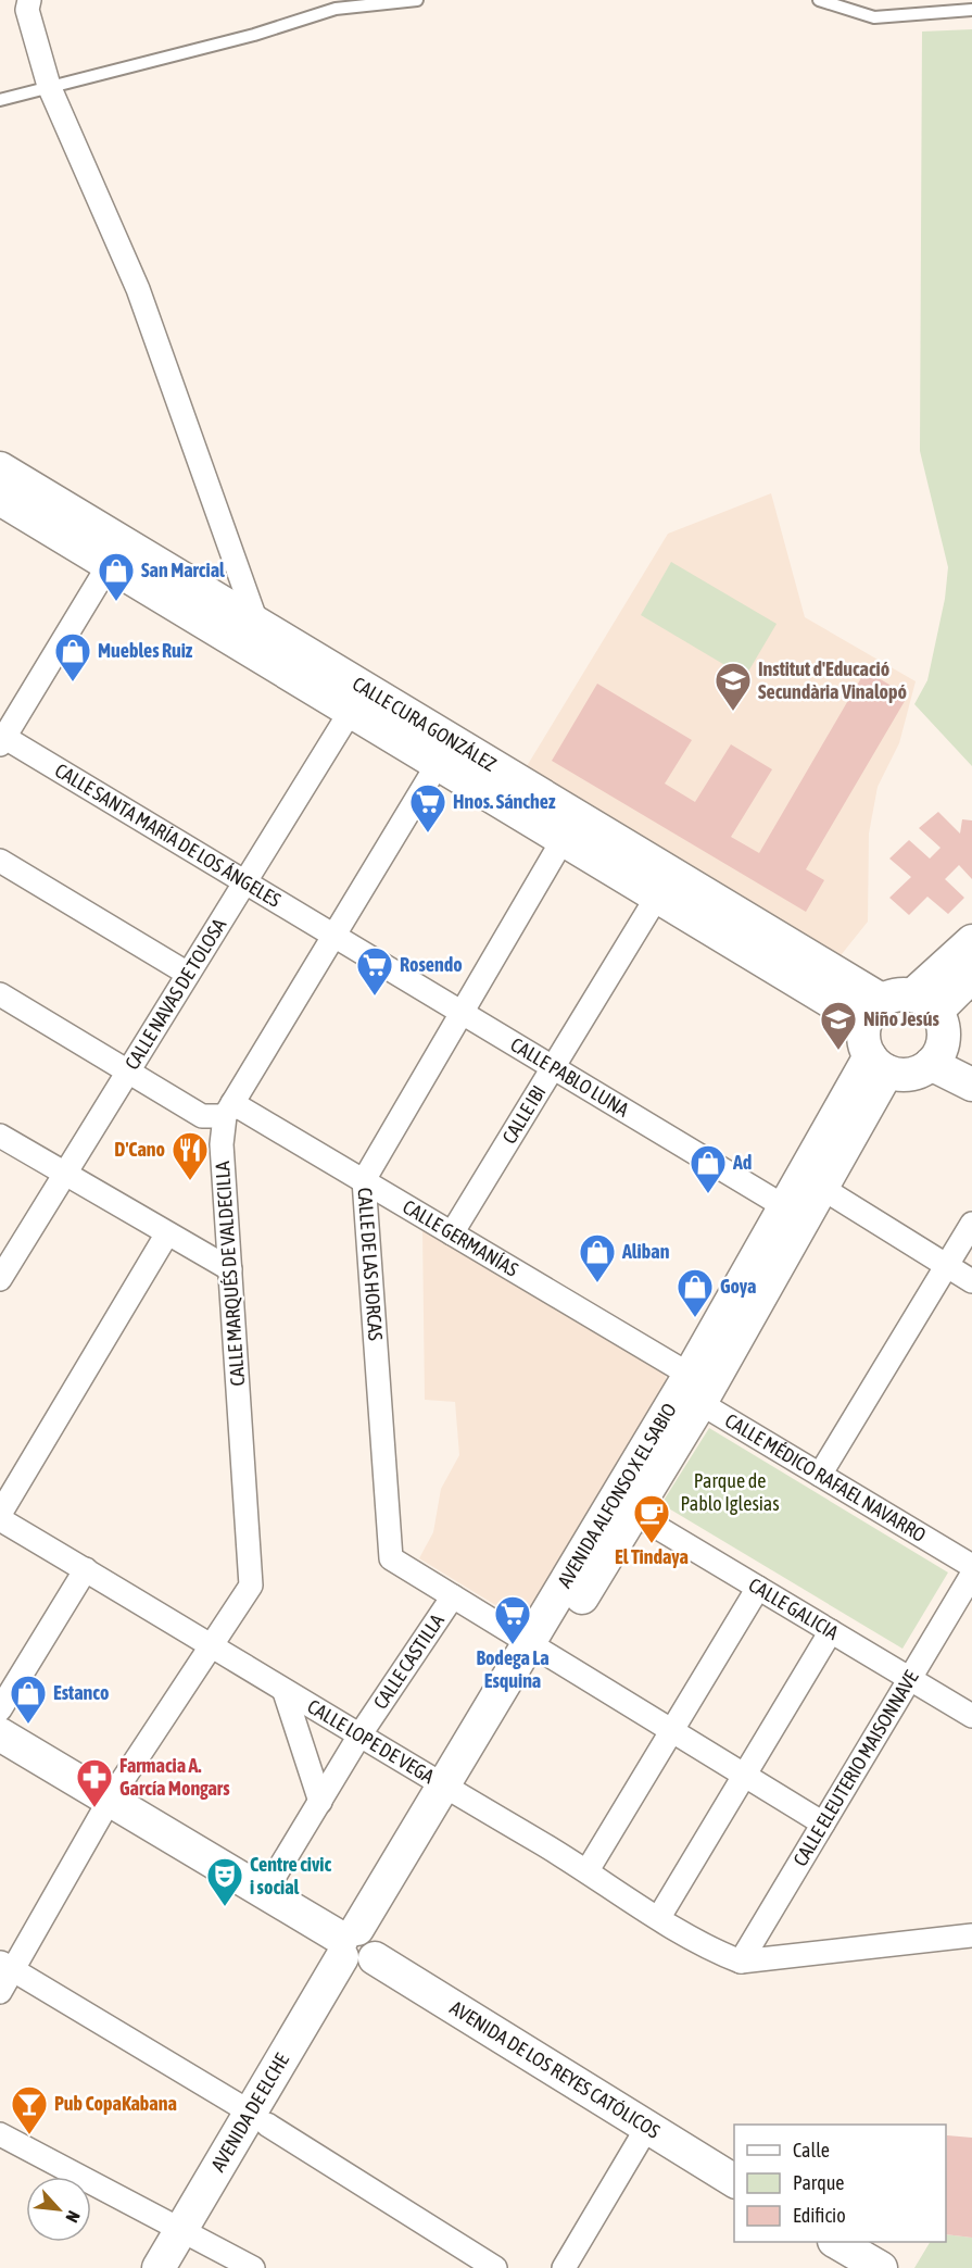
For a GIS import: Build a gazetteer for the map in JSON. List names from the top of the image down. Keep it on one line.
{"streets":{"street":["CALLE CURA GONZÁLEZ","CALLE SANTA MARÍA DE LOS ÁNGELES","CALLE NAVAS DE TOLOSA","CALLE PABLO LUNA","CALLE IBI","CALLE GERMANÍAS","CALLE DE LAS HORCAS","CALLE MARQUÉS DE VALDECILLA","CALLE MÉDICO RAFAEL NAVARRO","AVENIDA ALFONSO X EL SABIO","CALLE GALICIA","CALLE CASTILLA","CALLE LOPE DE VEGA","CALLE ELEUTERIO MAISONNAVE","AVENIDA DE LOS REYES CATÓLICOS","AVENIDA DE ELCHE"]},"crossings":[["CALLE CURA GONZÁLEZ","CALLE NAVAS DE TOLOSA"],["CALLE CURA GONZÁLEZ","CALLE IBI"],["CALLE CURA GONZÁLEZ","CALLE DE LAS HORCAS"],["CALLE CURA GONZÁLEZ","CALLE MARQUÉS DE VALDECILLA"],["CALLE SANTA MARÍA DE LOS ÁNGELES","CALLE NAVAS DE TOLOSA"],["CALLE SANTA MARÍA DE LOS ÁNGELES","CALLE PABLO LUNA"],["CALLE SANTA MARÍA DE LOS ÁNGELES","CALLE MARQUÉS DE VALDECILLA"],["CALLE PABLO LUNA","CALLE IBI"],["CALLE PABLO LUNA","CALLE DE LAS HORCAS"],["CALLE PABLO LUNA","CALLE MARQUÉS DE VALDECILLA"],["CALLE PABLO LUNA","AVENIDA ALFONSO X EL SABIO"],["CALLE IBI","CALLE GERMANÍAS"],["CALLE GERMANÍAS","CALLE DE LAS HORCAS"],["CALLE GERMANÍAS","CALLE MARQUÉS DE VALDECILLA"],["CALLE GERMANÍAS","CALLE MÉDICO RAFAEL NAVARRO"],["CALLE GERMANÍAS","AVENIDA ALFONSO X EL SABIO"],["CALLE DE LAS HORCAS","AVENIDA ALFONSO X EL SABIO"],["CALLE DE LAS HORCAS","CALLE CASTILLA"],["CALLE DE LAS HORCAS","CALLE ELEUTERIO MAISONNAVE"],["CALLE MARQUÉS DE VALDECILLA","CALLE LOPE DE VEGA"],["CALLE MARQUÉS DE VALDECILLA","AVENIDA DE LOS REYES CATÓLICOS"],["CALLE MÉDICO RAFAEL NAVARRO","AVENIDA ALFONSO X EL SABIO"],["AVENIDA ALFONSO X EL SABIO","CALLE GALICIA"],["AVENIDA ALFONSO X EL SABIO","CALLE LOPE DE VEGA"],["AVENIDA ALFONSO X EL SABIO","AVENIDA DE LOS REYES CATÓLICOS"],["AVENIDA ALFONSO X EL SABIO","AVENIDA DE ELCHE"],["CALLE GALICIA","CALLE ELEUTERIO MAISONNAVE"],["CALLE CASTILLA","CALLE LOPE DE VEGA"],["CALLE CASTILLA","AVENIDA DE LOS REYES CATÓLICOS"],["CALLE LOPE DE VEGA","CALLE ELEUTERIO MAISONNAVE"],["AVENIDA DE LOS REYES CATÓLICOS","AVENIDA DE ELCHE"]],"parks":["Parque de Pablo Iglesias"],"places":{"shop":["San Marcial","Muebles Ruiz","Ad","Aliban","Goya","Estanco"],"school or university":["Institut d'Educació Secundària Vinalopó","Niño Jesús"],"supermarket":["Hnos. Sánchez","Rosendo","Bodega La Esquina"],"restaurant":["D'Cano"],"cafe":["El Tindaya"],"pharmacy":["Farmacia A. García Mongars"],"theatre":["Centre civic i social"],"bar":["Pub CopaKabana"]},"legend":["Calle","Parque","Edificio"],"north":"bottom right"}
